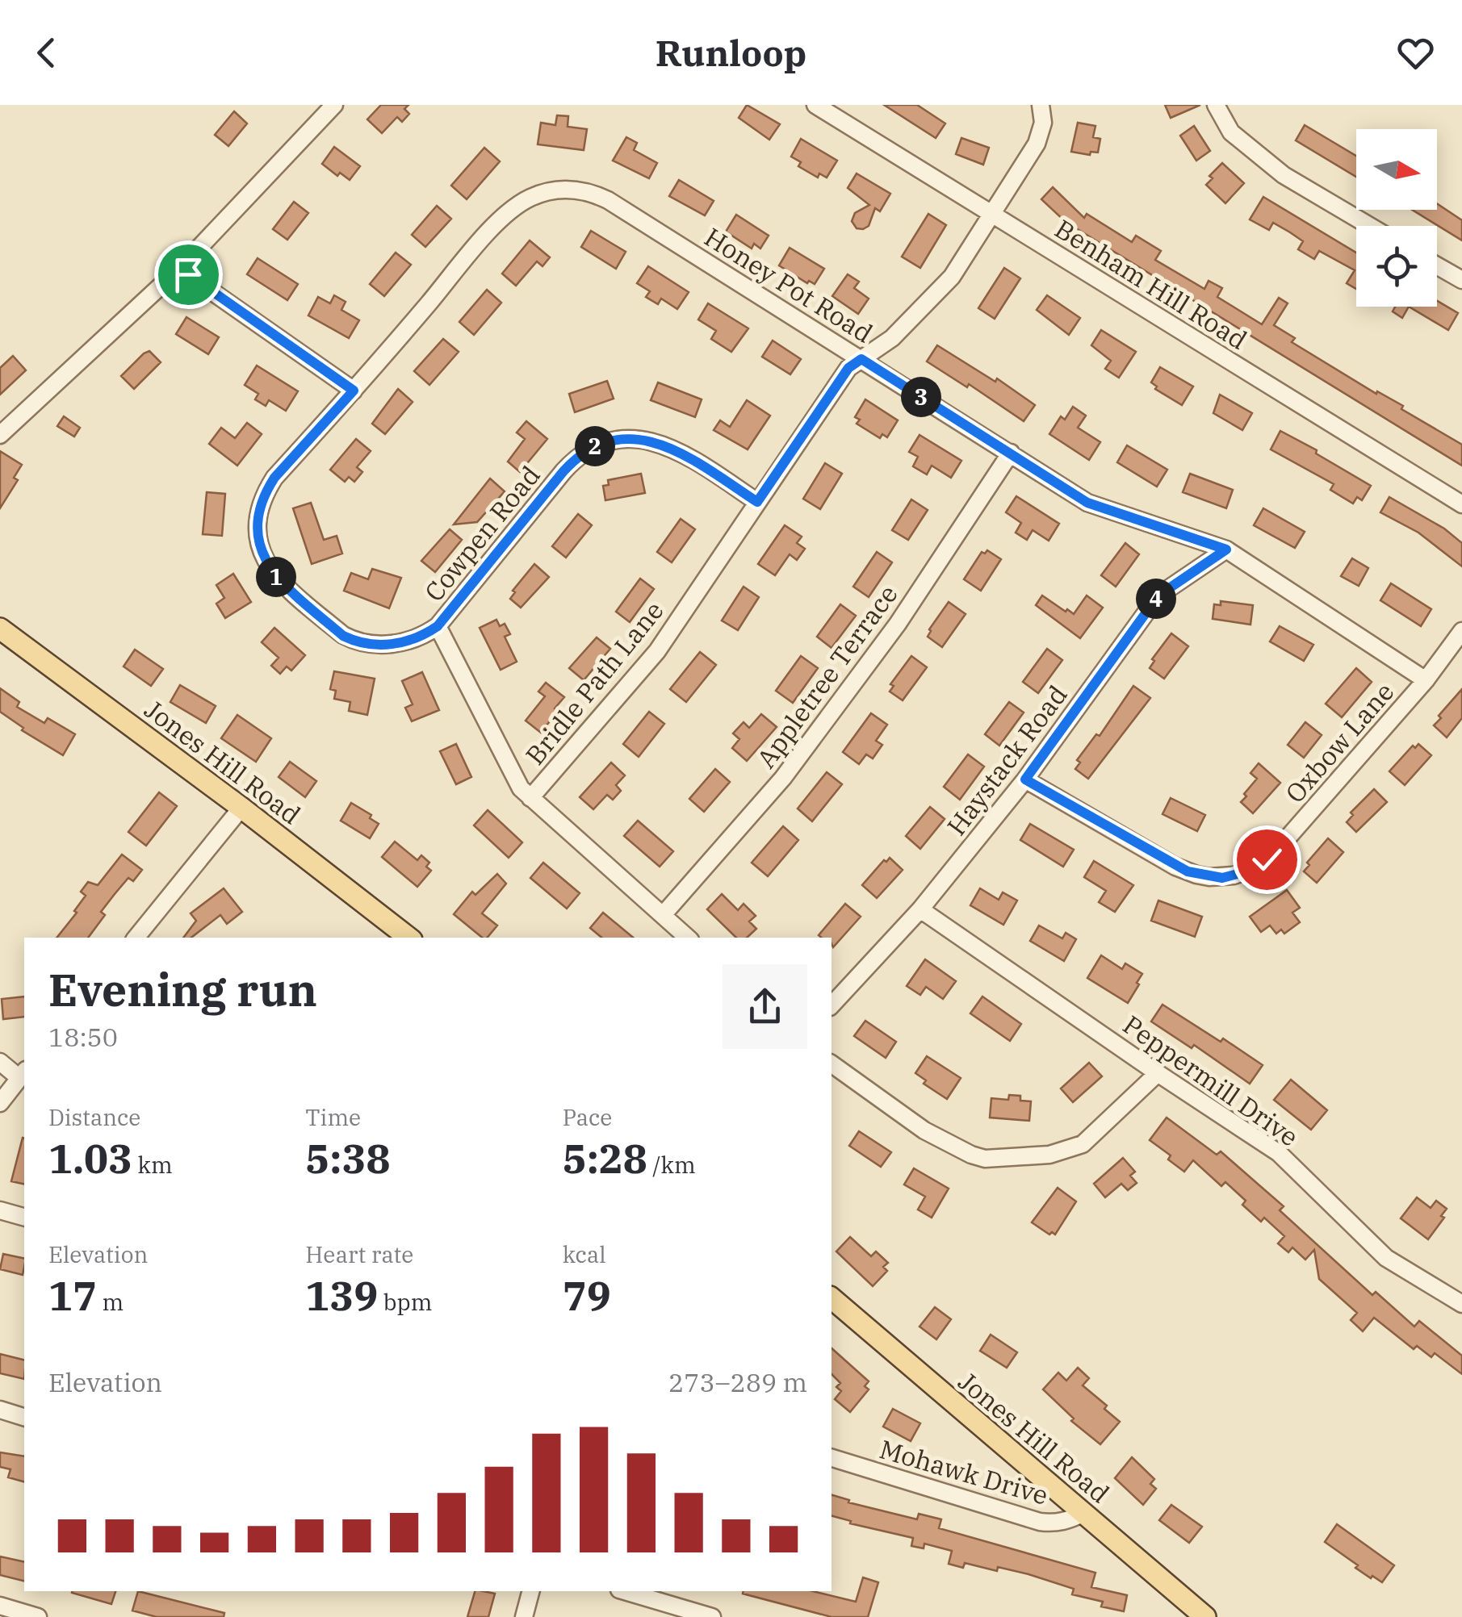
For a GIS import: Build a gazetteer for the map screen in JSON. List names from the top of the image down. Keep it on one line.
{"streets":{"main road":["Jones Hill Road"],"street":["Benham Hill Road","Honey Pot Road","Cowpen Road","Appletree Terrace","Bridle Path Lane","Oxbow Lane","Haystack Road","Peppermill Drive","Mohawk Drive"]},"crossings":[["Benham Hill Road","Bridle Path Lane"],["Honey Pot Road","Cowpen Road"],["Honey Pot Road","Appletree Terrace"],["Honey Pot Road","Bridle Path Lane"],["Honey Pot Road","Oxbow Lane"],["Honey Pot Road","Haystack Road"],["Cowpen Road","Bridle Path Lane"],["Oxbow Lane","Haystack Road"],["Haystack Road","Peppermill Drive"],["Jones Hill Road","Mohawk Drive"]],"north":"right","page":{"header":"Runloop","pins":["3","2","1","4"],"heading":["Evening run","18:50"],"stats":[["Distance","1.03 km"],["Time","5:38"],["Pace","5:28 /km"],["Elevation","17 m"],["Heart rate","139 bpm"],["kcal","79"]],"chart":["Elevation","273–289 m"]}}
